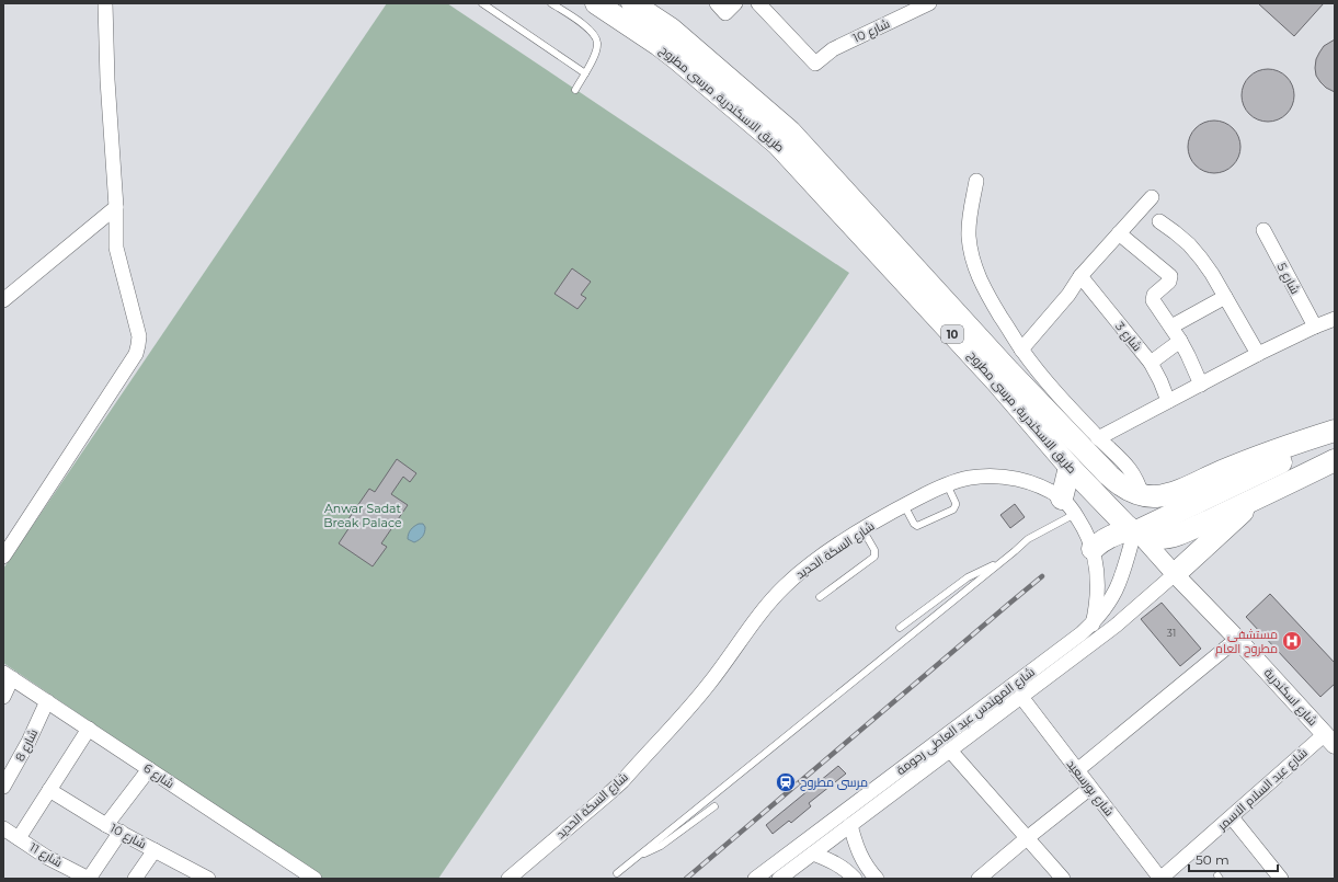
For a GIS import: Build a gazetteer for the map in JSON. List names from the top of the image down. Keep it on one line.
{"streets":{"main road":["طريق الاسكندرية, مرسى مطروح","10"],"street":["شارع 10","شارع 5","شارع 3","شارع السكة الحديد","شارع اسكندرية","شارع المهندس عبد العاطى رحومة","شارع 8","شارع 6","شارع بورسعيد","شارع عبد السلام الاسمر","شارع 11"]},"crossings":[["طريق الاسكندرية, مرسى مطروح","شارع اسكندرية"],["طريق الاسكندرية, مرسى مطروح","شارع المهندس عبد العاطى رحومة"],["شارع اسكندرية","شارع المهندس عبد العاطى رحومة"],["شارع اسكندرية","شارع عبد السلام الاسمر"],["شارع المهندس عبد العاطى رحومة","شارع بورسعيد"],["شارع 8","شارع 6"],["شارع بورسعيد","شارع عبد السلام الاسمر"]],"parks":["Anwar Sadat Break Palace"],"places":{"hospital":["مستشفى مطروح العام"],"station":["مرسى مطروح"]},"house_numbers":["31"],"scale_bar":"50 m"}
